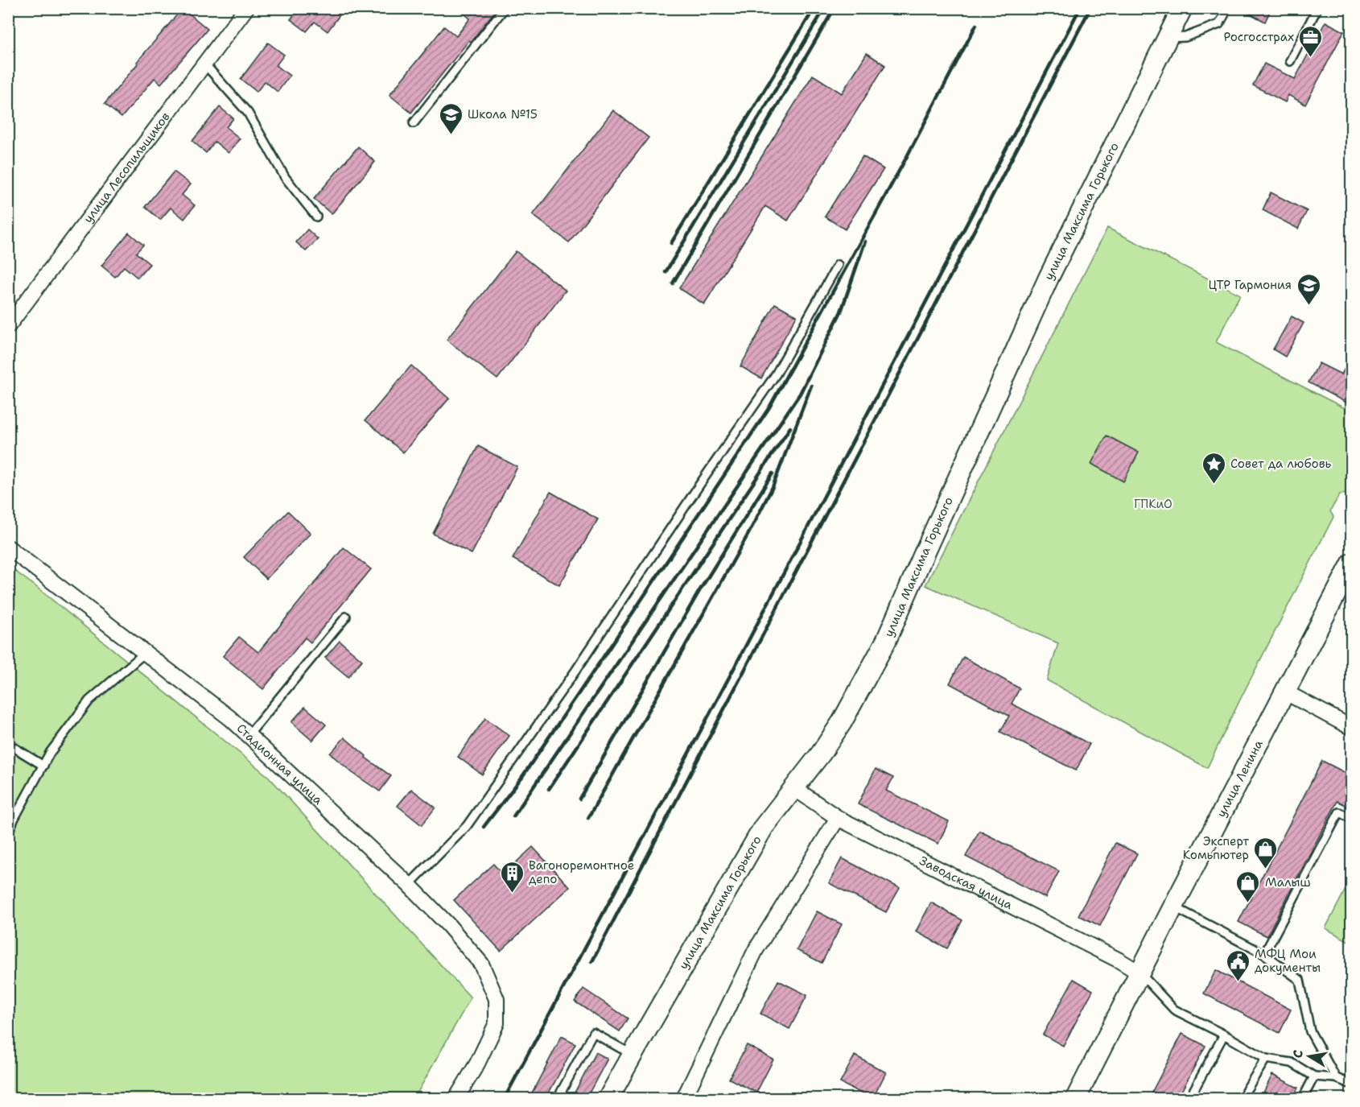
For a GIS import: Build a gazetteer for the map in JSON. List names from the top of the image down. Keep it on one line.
{"streets":{"street":["улица Лесопильщиков","улица Максима Горького","Стадионная улица","улица Ленина","Заводская улица"]},"crossings":[["улица Максима Горького","Заводская улица"],["улица Ленина","Заводская улица"]],"parks":["ГПКиО"],"places":{"office":["Росгосстрах"],"school or university":["Школа №15","ЦТР Гармония"],"place":["Совет да любовь"],"shop":["Эксперт Комьпютер","Малыш"],"building":["Вагоноремонтное депо"],"public building":["МФЦ Мои документы"]},"north":"left"}
